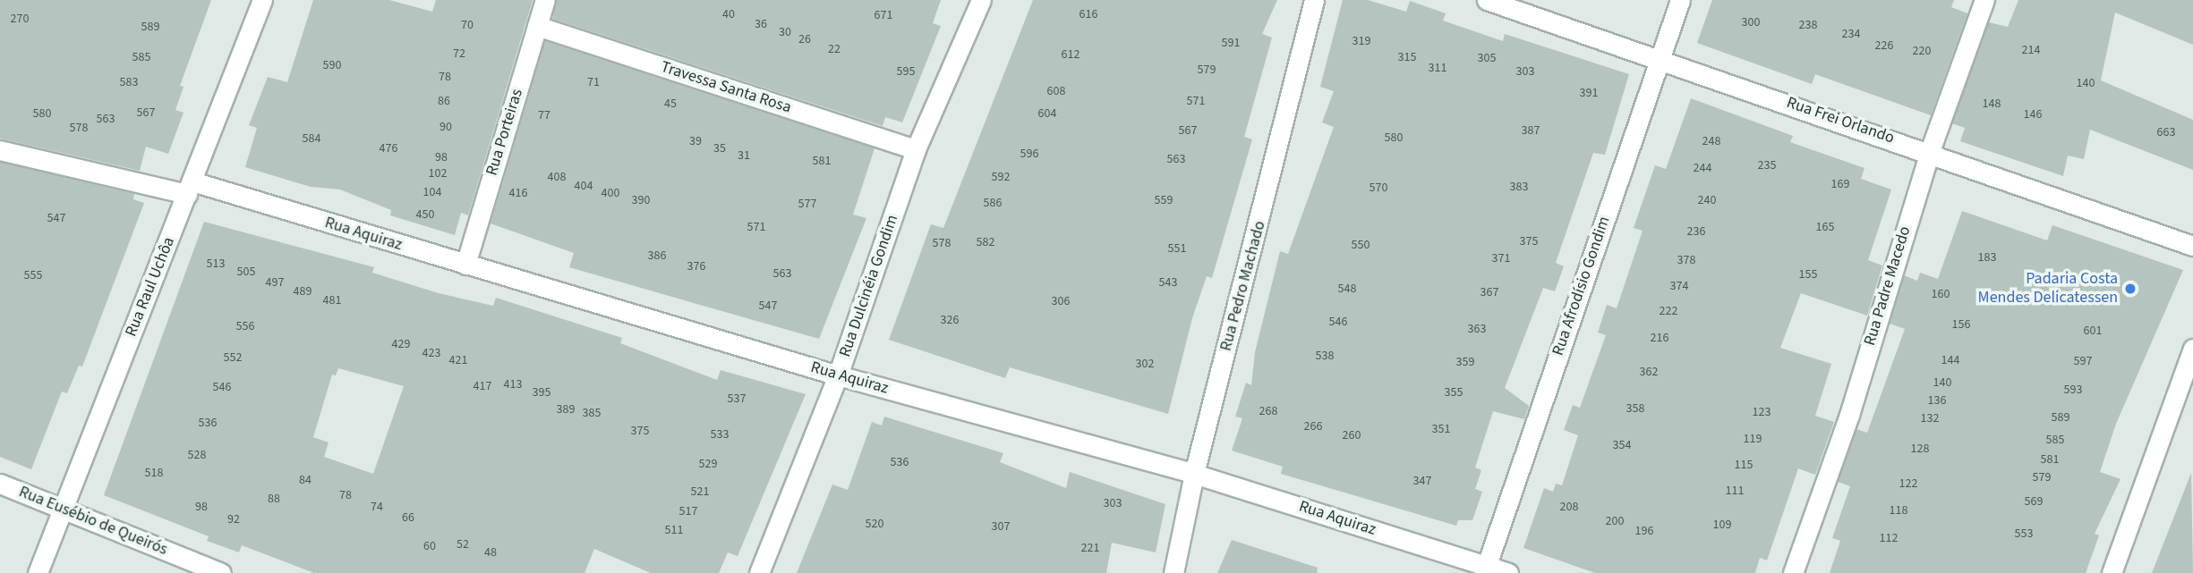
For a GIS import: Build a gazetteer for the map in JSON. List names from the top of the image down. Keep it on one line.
{"streets":{"street":["Travessa Santa Rosa","Rua Frei Orlando","Rua Porteiras","Rua Aquiraz","Rua Dulcinéia Gondim","Rua Pedro Machado","Rua Afrodísio Gondim","Rua Padre Macedo","Rua Raul Uchôa","Rua Eusébio de Queirós"]},"crossings":[["Travessa Santa Rosa","Rua Porteiras"],["Travessa Santa Rosa","Rua Dulcinéia Gondim"],["Rua Frei Orlando","Rua Afrodísio Gondim"],["Rua Frei Orlando","Rua Padre Macedo"],["Rua Porteiras","Rua Aquiraz"],["Rua Aquiraz","Rua Dulcinéia Gondim"],["Rua Aquiraz","Rua Pedro Machado"],["Rua Aquiraz","Rua Afrodísio Gondim"],["Rua Aquiraz","Rua Raul Uchôa"],["Rua Raul Uchôa","Rua Eusébio de Queirós"]],"places":["Padaria Costa Mendes Delicatessen"],"house_numbers":["40","616","671","270","300","36","70","238","589","30","234","26","319","591","226","22","214","220","72","612","585","315","305","590","311","579","595","303","78","583","71","140","608","391","86","571","45","148","567","580","604","146","77","563","90","578","567","387","663","580","584","39","248","476","35","596","31","98","563","581","235","244","102","408","592","169","404","383","570","104","416","400","390","559","240","586","577","450","547","571","165","236","375","582","578","550","551","386","183","371","378","513","376","505","563","155","555","497","543","374","548","489","367","160","481","306","547","222","326","546","156","556","363","601","216","429","423","538","552","421","144","597","359","302","362","140","413","417","546","593","395","355","537","136","358","389","268","123","385","589","132","536","266","351","375","533","260","119","585","354","128","528","581","536","529","115","518","579","84","347","122","111","521","78","88","569","303","98","74","208","118","517","66","92","200","520","109","307","511","196","553","112","52","60","221","48"]}
